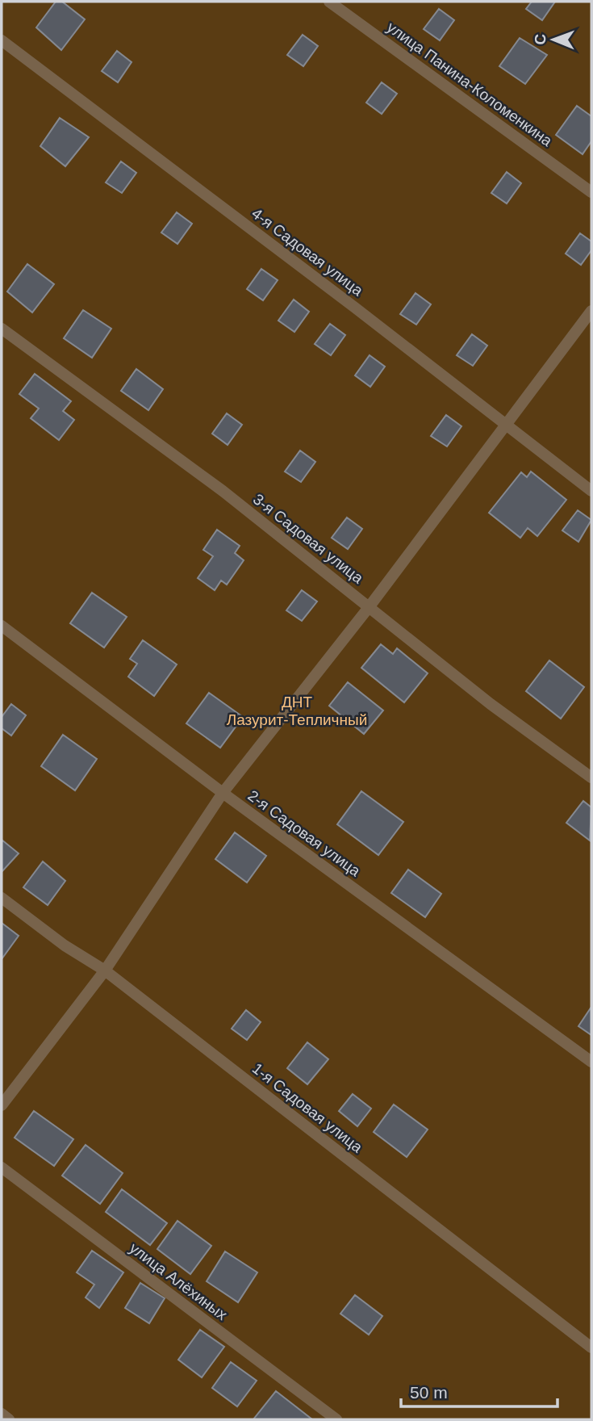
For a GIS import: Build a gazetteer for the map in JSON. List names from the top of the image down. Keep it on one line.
{"streets":{"street":["улица Панина-Коломенкина","4-я Садовая улица","3-я Садовая улица","2-я Садовая улица","1-я Садовая улица","улица Алёхиных"]},"parks":["ДНТ Лазурит-Тепличный"],"scale_bar":"50 m","north":"left"}
